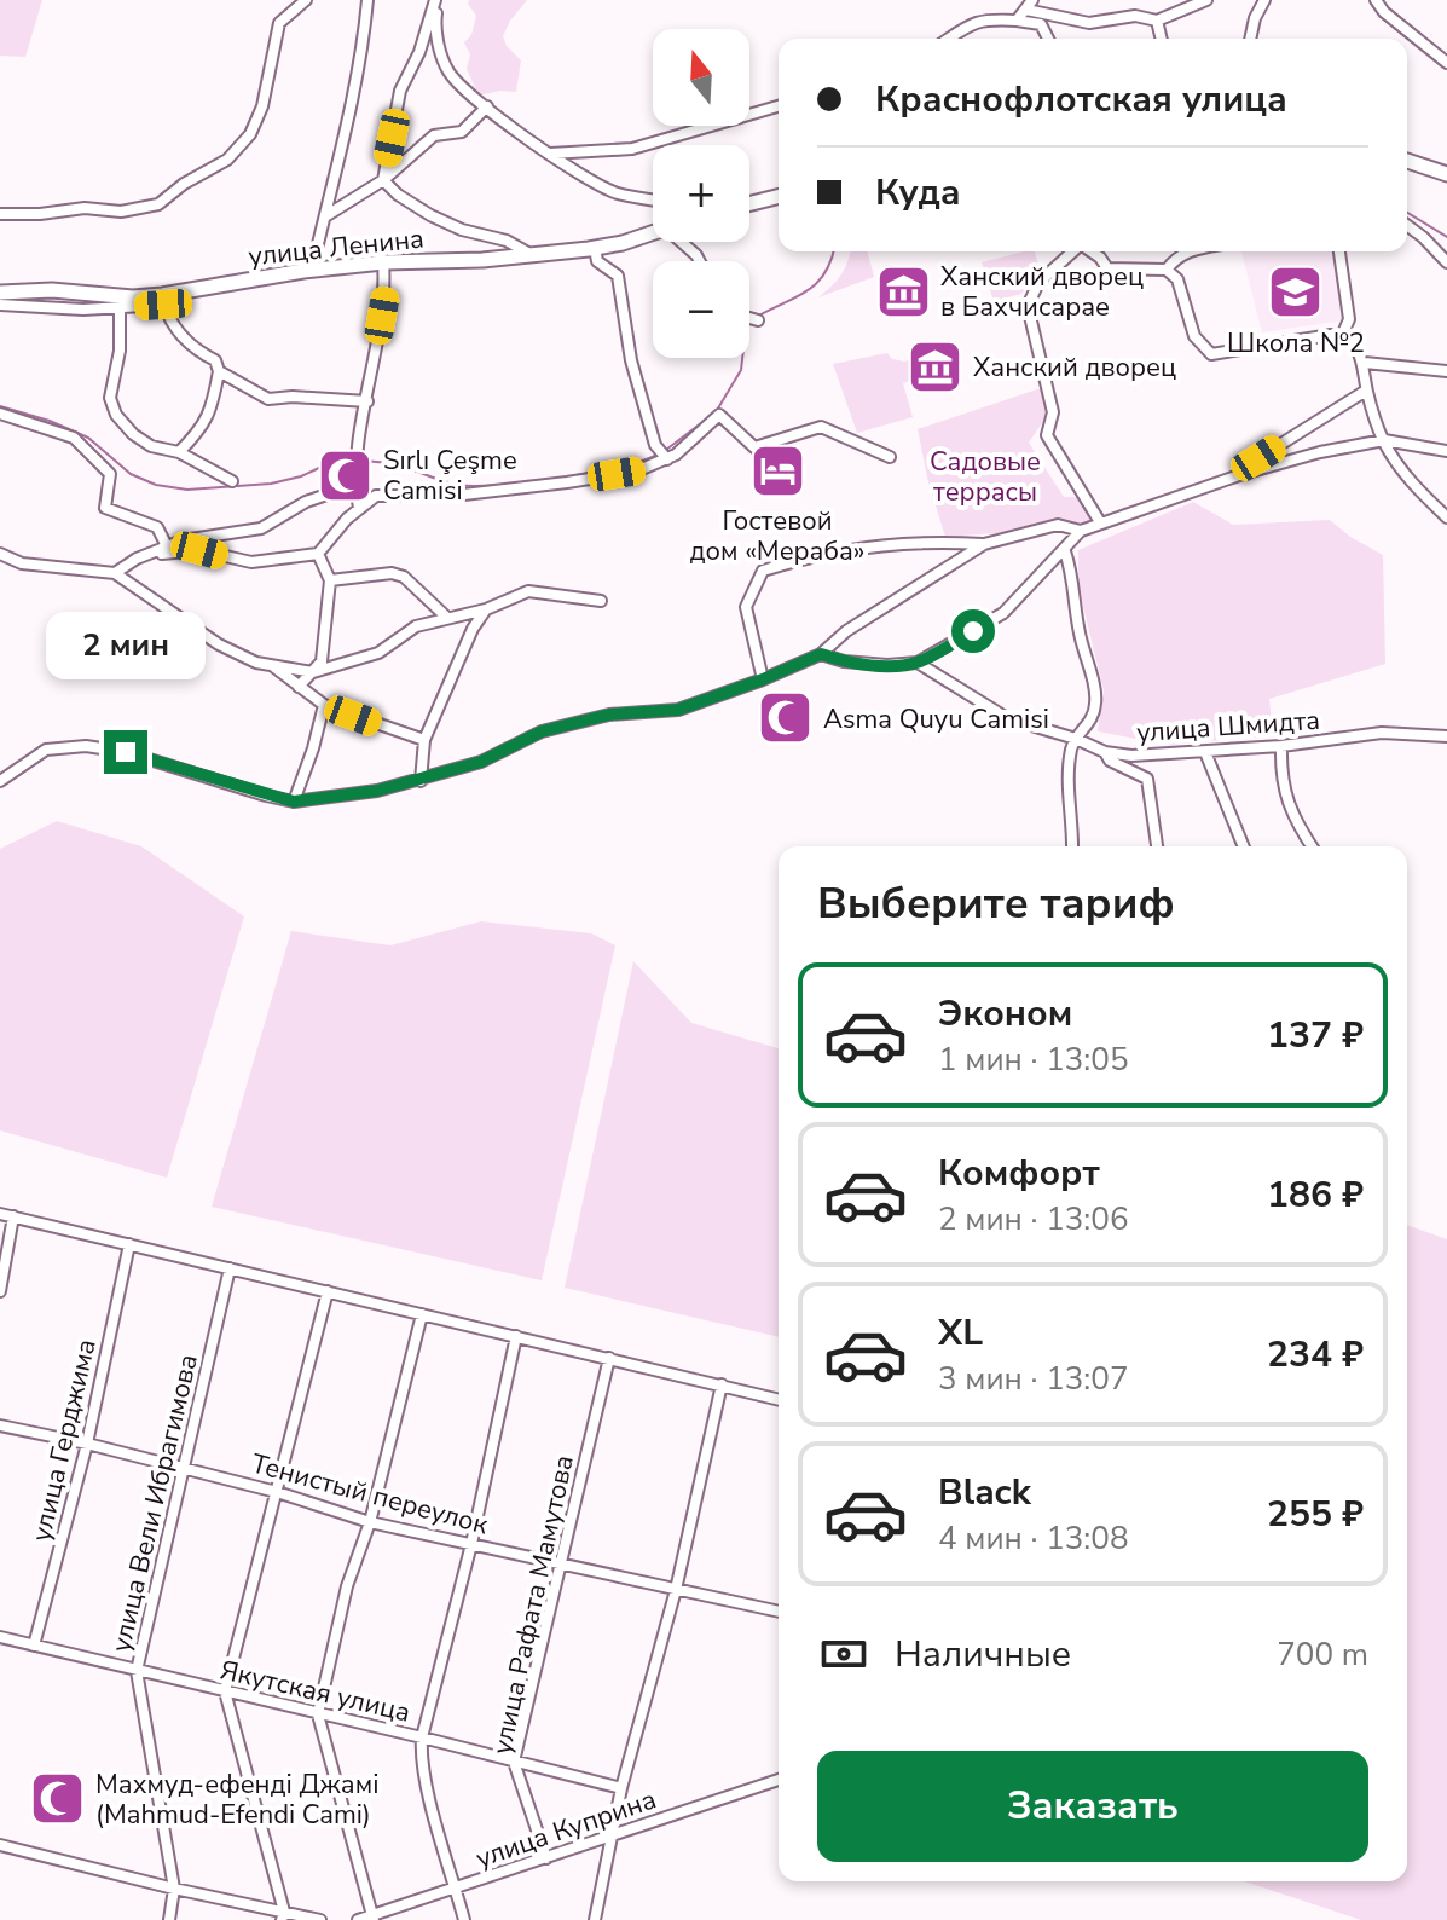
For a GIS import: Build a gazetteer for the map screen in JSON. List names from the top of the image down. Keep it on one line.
{"streets":{"main road":["улица Ленина"],"street":["улица Шмидта","улица Герджима","Тенистый переулок","улица Вели Ибрагимова","улица Рафата Мамутова","Якутская улица","улица Куприна"]},"crossings":[["улица Герджима","Тенистый переулок"],["улица Герджима","Якутская улица"],["Тенистый переулок","улица Вели Ибрагимова"],["Тенистый переулок","улица Рафата Мамутова"],["улица Вели Ибрагимова","Якутская улица"],["улица Рафата Мамутова","Якутская улица"],["улица Рафата Мамутова","улица Куприна"]],"parks":["Садовые террасы"],"places":{"museum":["Ханский дворец в Бахчисарае","Ханский дворец"],"school or university":["Школа №2"],"hotel":["Гостевой дом «Мераба»"],"mosque":["Sırlı Çeşme Camisi","Asma Quyu Camisi","Махмуд-ефенді Джамі (Mahmud-Efendi Cami)"]},"north":"top","page":{"map_buttons":["+","−"],"banner":["Краснофлотская улица","Куда"],"bubble":"2 мин","heading":"Выберите тариф","list":[{"name":"Эконом","note":"1 мин · 13:05","value":"137 ₽"},{"name":"Комфорт","note":"2 мин · 13:06","value":"186 ₽"},{"name":"XL","note":"3 мин · 13:07","value":"234 ₽"},{"name":"Black","note":"4 мин · 13:08","value":"255 ₽"}],"pay":["Наличные","700 m"],"buttons":"Заказать"}}
